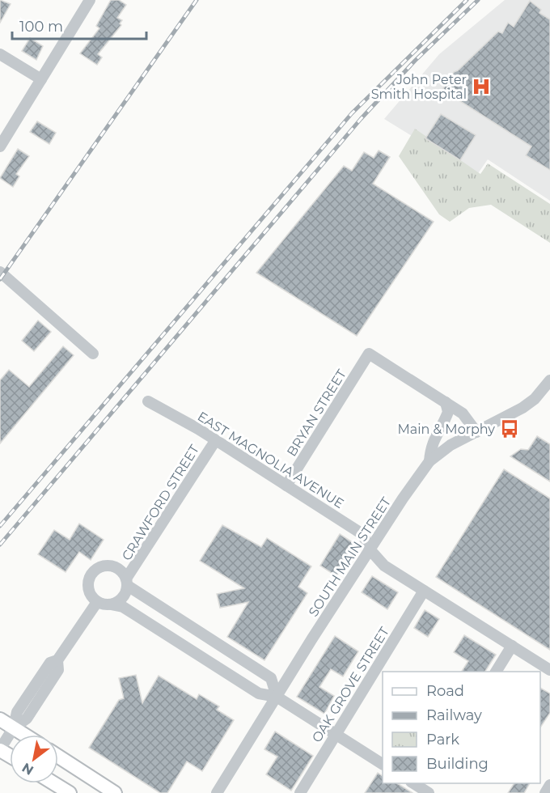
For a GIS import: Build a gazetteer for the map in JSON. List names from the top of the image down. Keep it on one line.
{"streets":{"street":["BRYAN STREET","EAST MAGNOLIA AVENUE","CRAWFORD STREET","SOUTH MAIN STREET","OAK GROVE STREET"]},"crossings":[["BRYAN STREET","EAST MAGNOLIA AVENUE"],["EAST MAGNOLIA AVENUE","CRAWFORD STREET"],["EAST MAGNOLIA AVENUE","SOUTH MAIN STREET"],["EAST MAGNOLIA AVENUE","OAK GROVE STREET"]],"places":{"hospital":["John Peter Smith Hospital"],"bus stop":["Main & Morphy"]},"legend":["Road","Railway","Park","Building"],"scale_bar":"100 m","north":"bottom left"}
